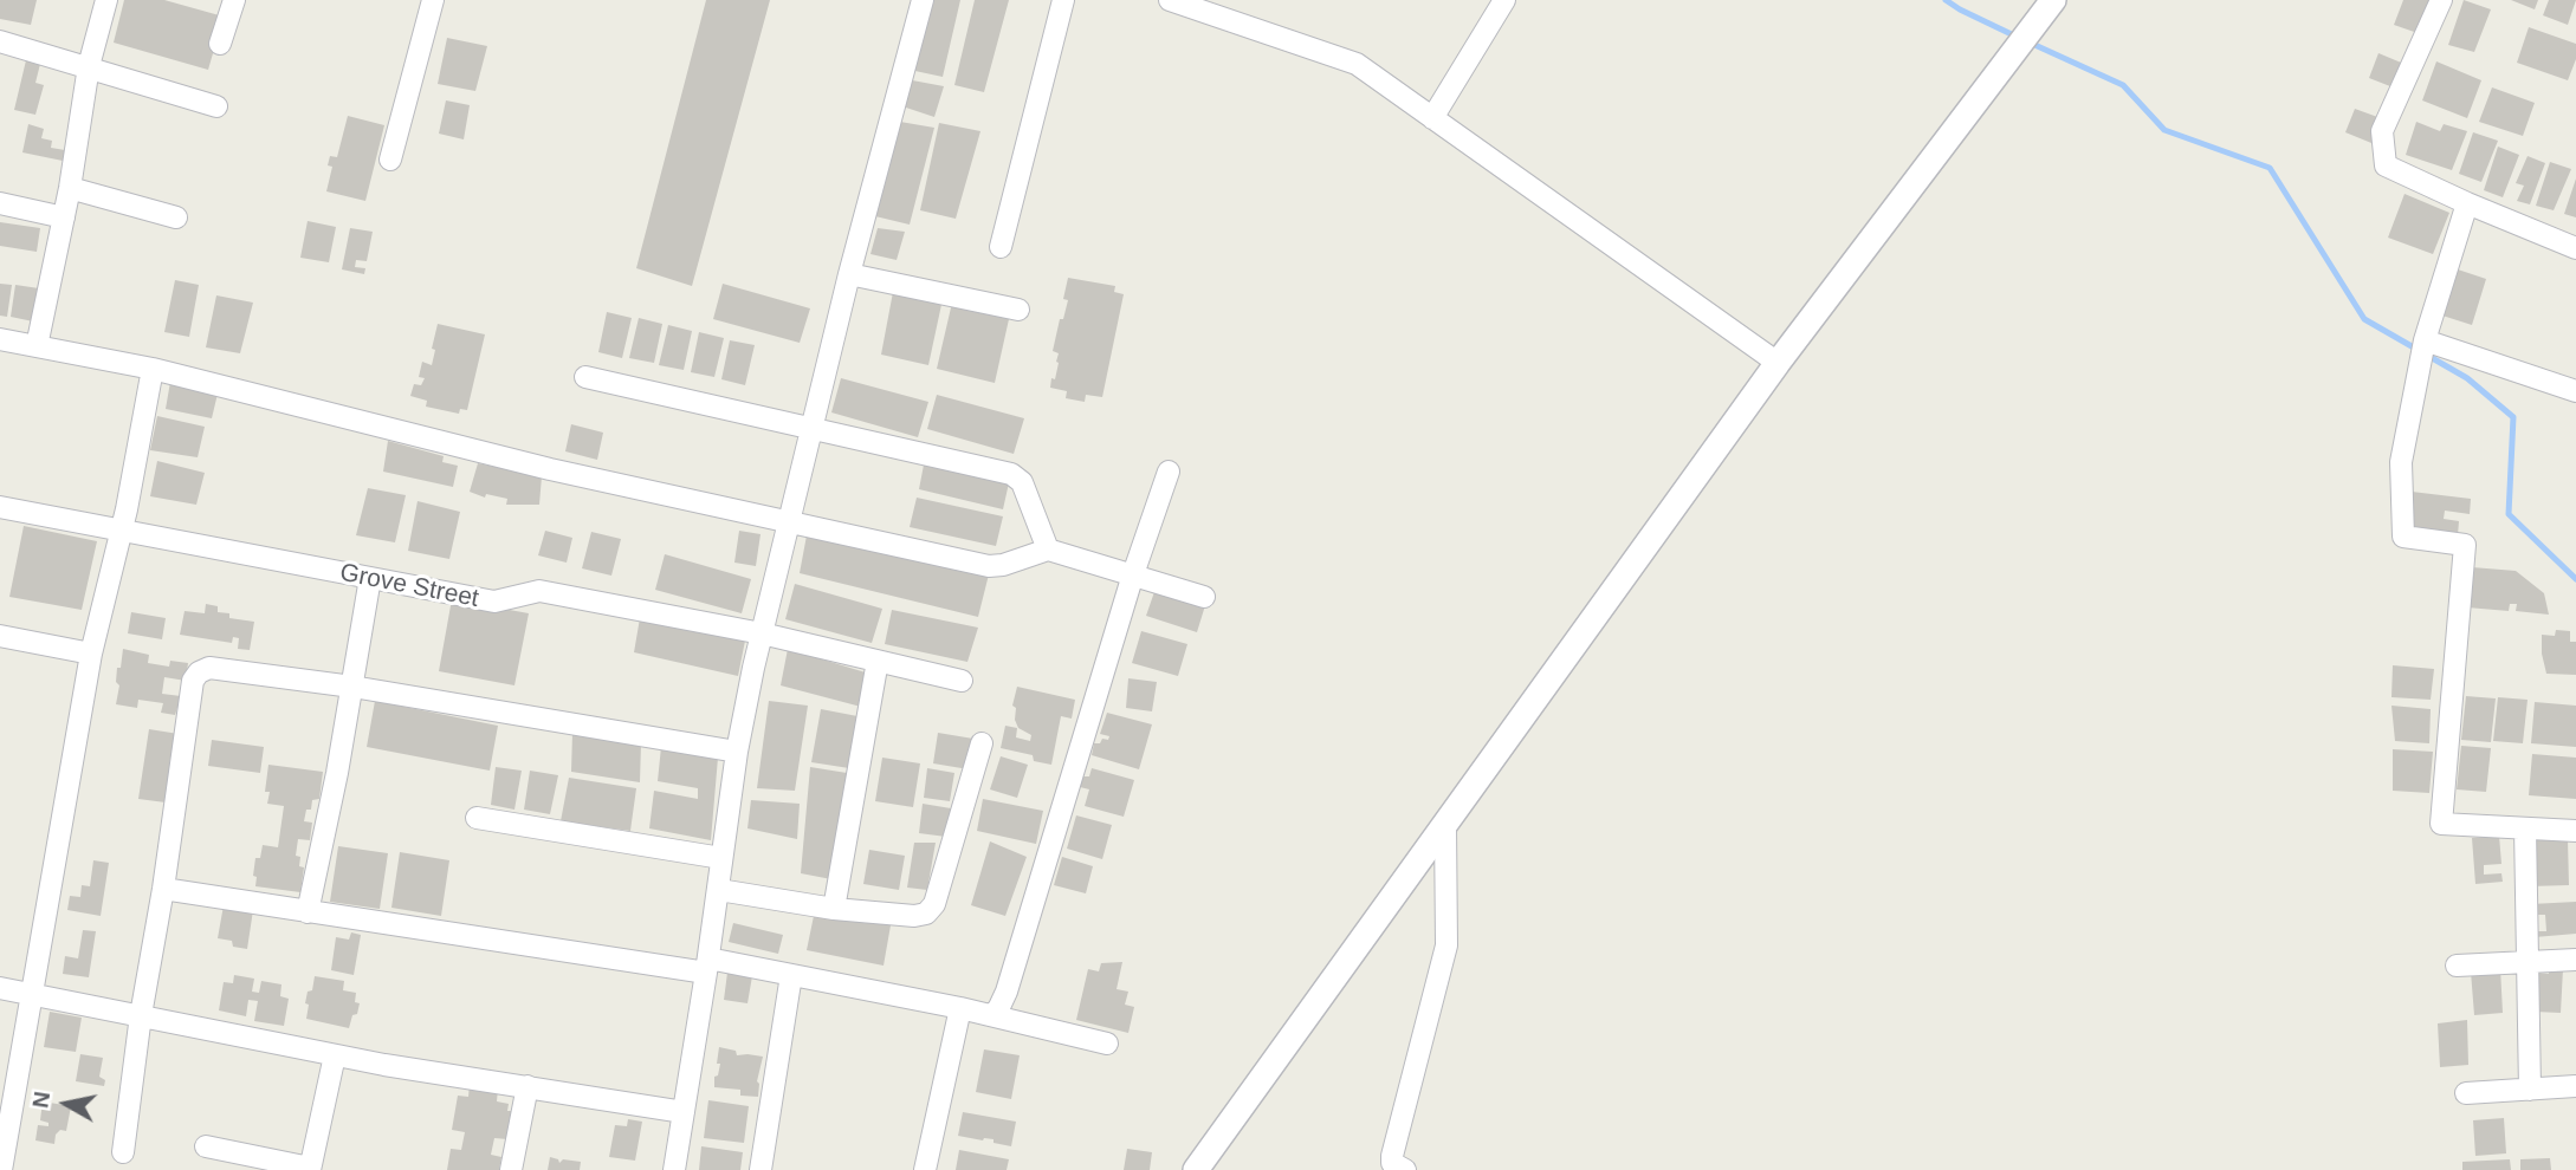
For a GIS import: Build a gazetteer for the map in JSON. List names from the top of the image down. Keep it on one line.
{"streets":{"street":["Grove Street"]},"north":"left"}
